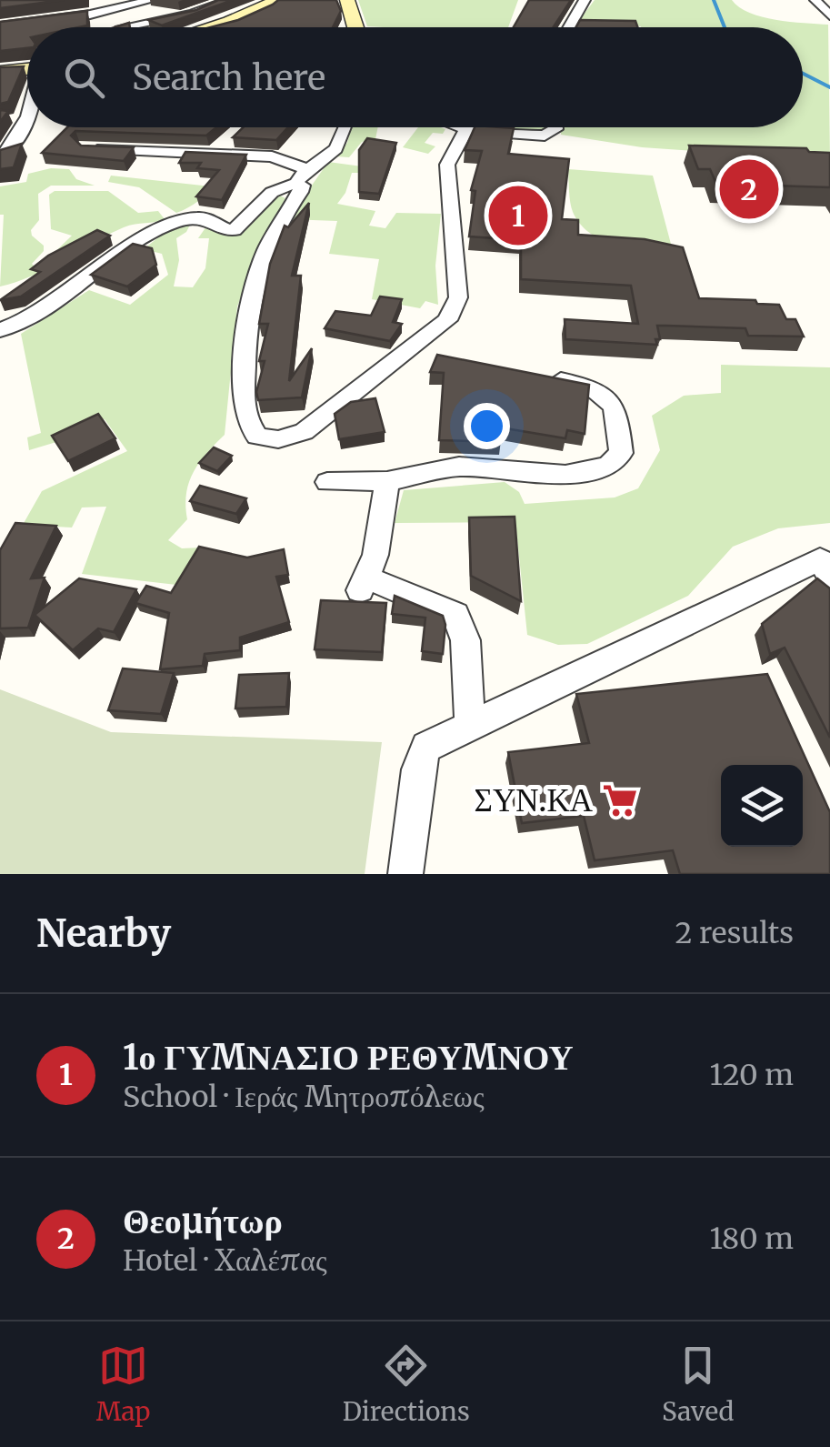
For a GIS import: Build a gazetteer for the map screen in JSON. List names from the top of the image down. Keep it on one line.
{"places":{"supermarket":["ΣΥΝ.ΚΑ"]},"page":{"search":"Search here","pins":["2","1"],"heading":["Nearby","2 results"],"list":[{"mark":"1","name":"1ο ΓΥΜΝΑΣΙΟ ΡΕΘΥΜΝΟΥ","note":"School · Ιεράς Μητροπόλεως","value":"120 m"},{"mark":"2","name":"Θεομήτωρ","note":"Hotel · Χαλέπας","value":"180 m"}],"nav":["Map","Directions","Saved"]}}
